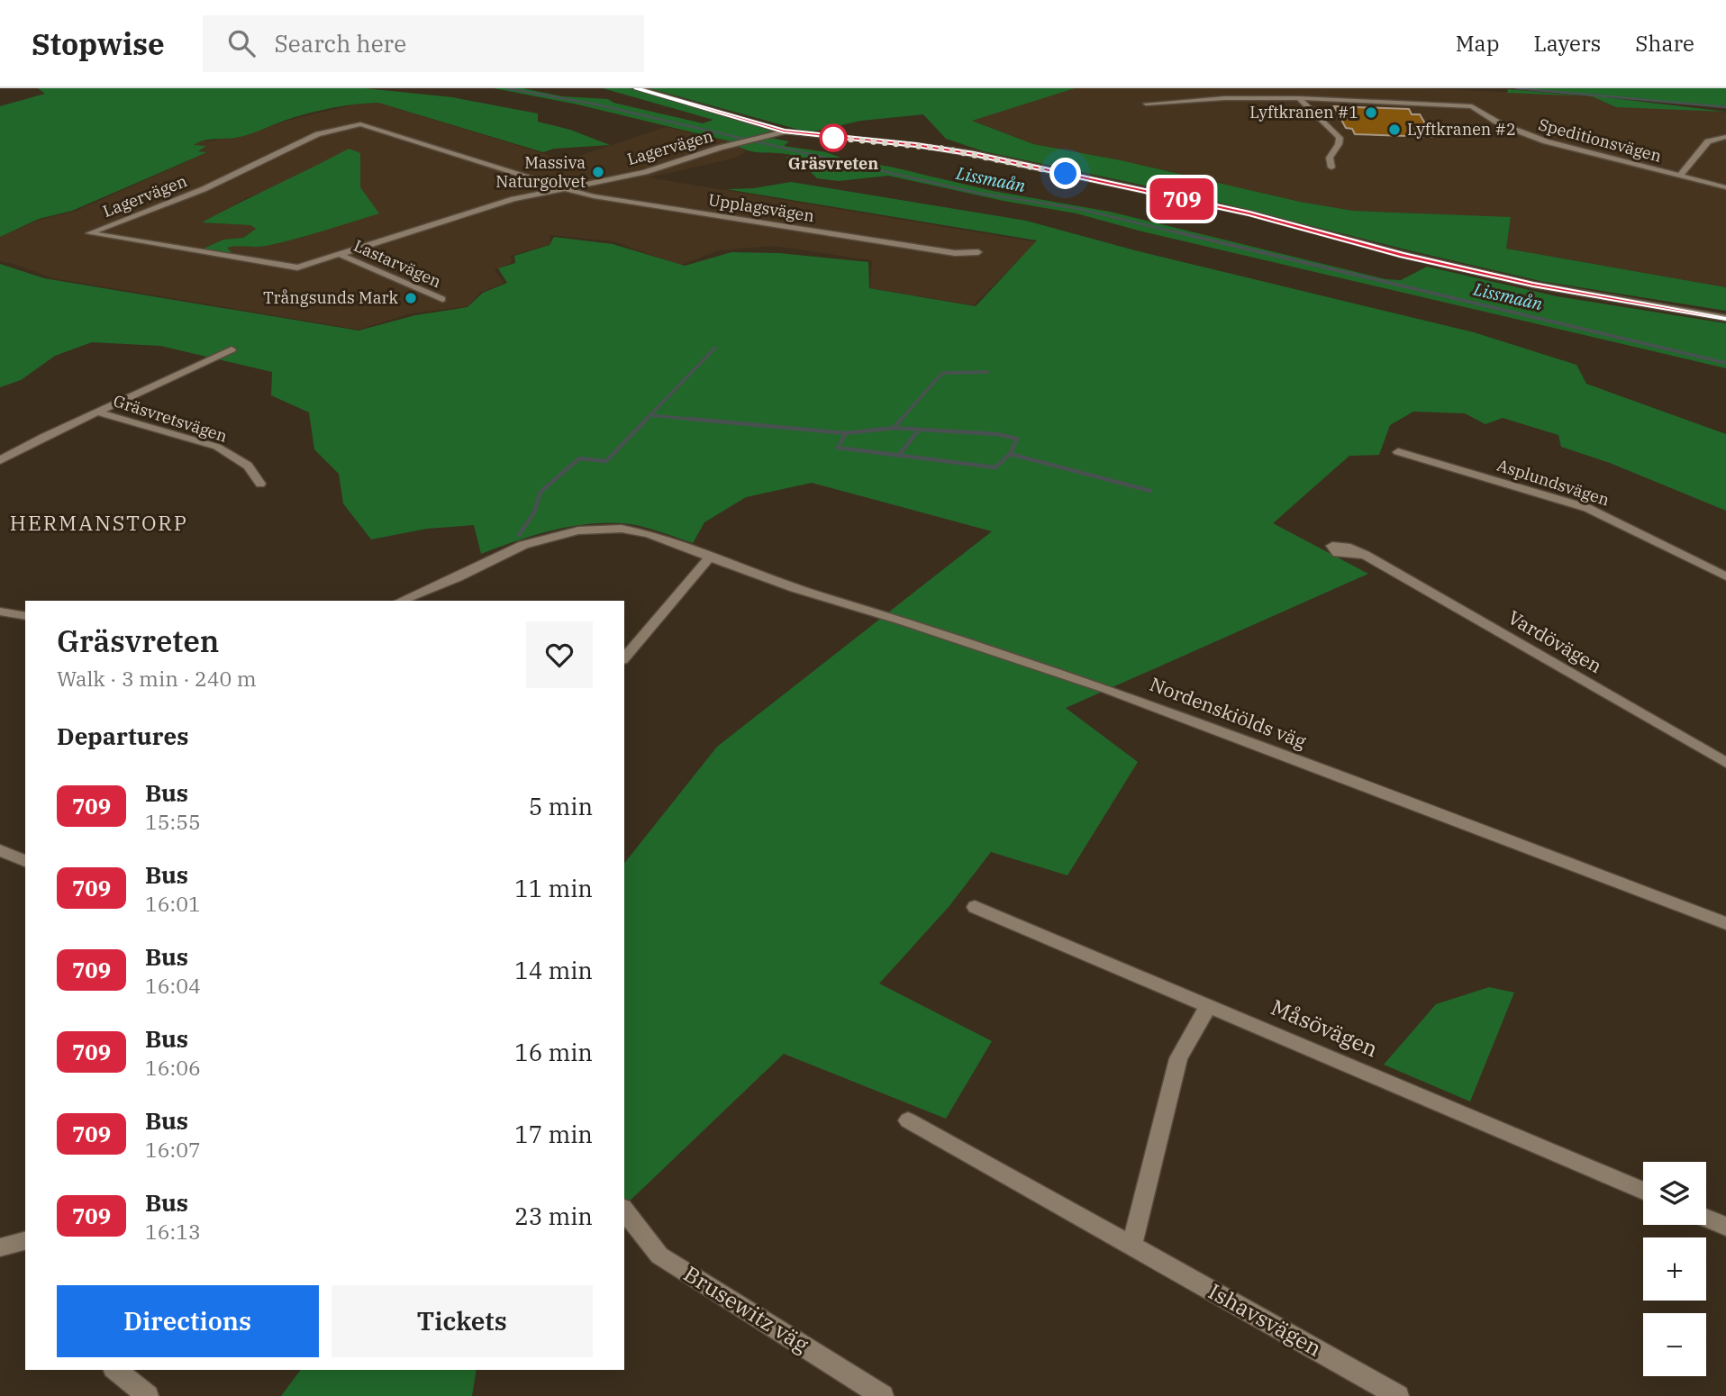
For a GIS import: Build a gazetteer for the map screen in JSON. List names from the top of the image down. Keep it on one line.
{"streets":{"street":["Speditionsvägen","Lagervägen","Upplagsvägen","Lastarvägen","Gräsvretsvägen","Asplundsvägen","Vardövägen","Nordenskiölds väg","Måsövägen","Brusewitz väg","Ishavsvägen"]},"crossings":[["Lagervägen","Upplagsvägen"],["Lagervägen","Lastarvägen"]],"districts":["HERMANSTORP"],"water":["Lissmaån"],"places":["Lyftkranen #1","Lyftkranen #2","Gräsvreten","Massiva Naturgolvet","Trångsunds Mark"],"lines":["bus line 709"],"page":{"header":"Stopwise","search":"Search here","nav":["Map","Layers","Share"],"on_map":"709","heading":[["Gräsvreten","Walk · 3 min · 240 m"],"Departures"],"list":[{"mark":"709","name":"Bus","note":"15:55","value":"5 min"},{"mark":"709","name":"Bus","note":"16:01","value":"11 min"},{"mark":"709","name":"Bus","note":"16:04","value":"14 min"},{"mark":"709","name":"Bus","note":"16:06","value":"16 min"},{"mark":"709","name":"Bus","note":"16:07","value":"17 min"},{"mark":"709","name":"Bus","note":"16:13","value":"23 min"}],"map_buttons":["+","−"],"buttons":["Directions","Tickets"]}}
